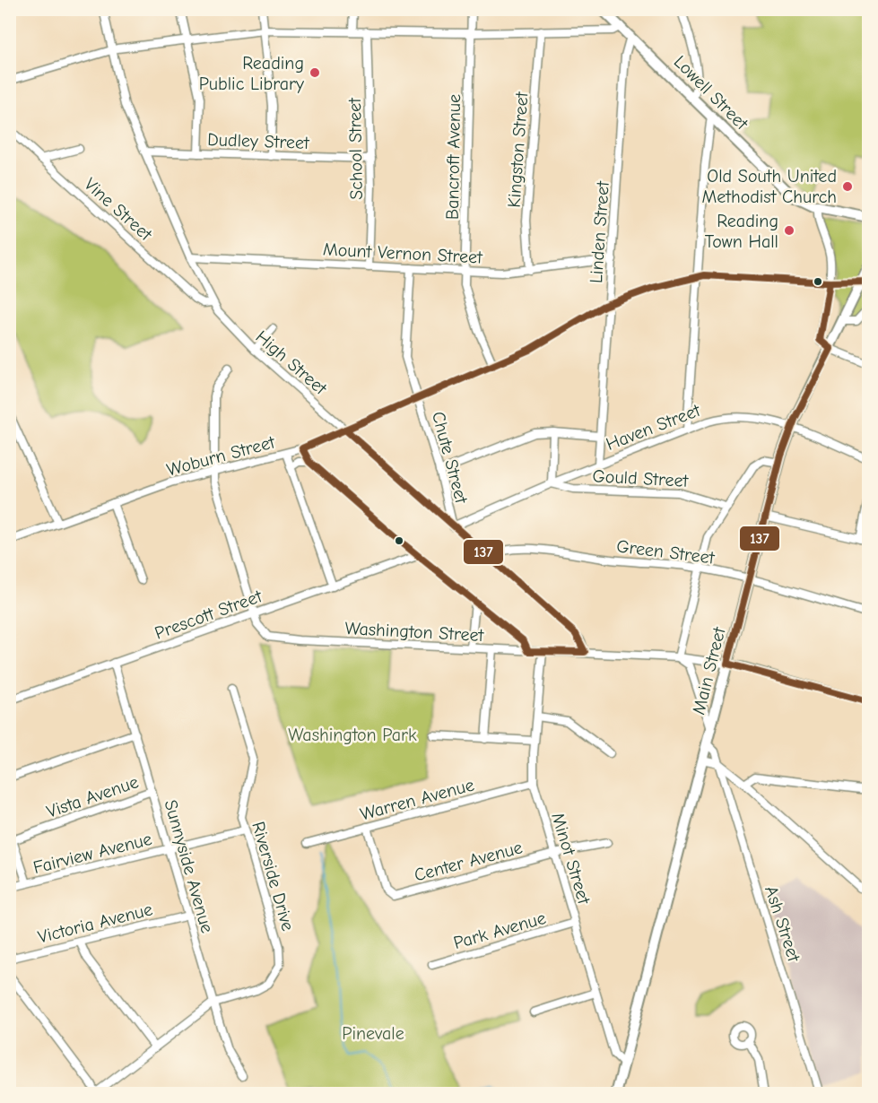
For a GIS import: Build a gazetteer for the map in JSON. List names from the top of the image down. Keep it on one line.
{"streets":{"main road":["Lowell Street","Main Street"],"street":["Dudley Street","School Street","Kingston Street","Bancroft Avenue","Vine Street","Linden Street","Mount Vernon Street","High Street","Haven Street","Woburn Street","Chute Street","Gould Street","Green Street","Prescott Street","Washington Street","Vista Avenue","Warren Avenue","Fairview Avenue","Minot Street","Center Avenue","Sunnyside Avenue","Riverside Drive","Victoria Avenue","Ash Street","Park Avenue"]},"crossings":[["Lowell Street","Linden Street"],["Dudley Street","School Street"],["Dudley Street","High Street"],["School Street","Mount Vernon Street"],["Kingston Street","Mount Vernon Street"],["Bancroft Avenue","Mount Vernon Street"],["Bancroft Avenue","Woburn Street"],["Vine Street","High Street"],["Linden Street","Mount Vernon Street"],["Linden Street","Haven Street"],["Linden Street","Woburn Street"],["Mount Vernon Street","High Street"],["Mount Vernon Street","Chute Street"],["High Street","Haven Street"],["High Street","Woburn Street"],["High Street","Chute Street"],["High Street","Green Street"],["High Street","Washington Street"],["Haven Street","Chute Street"],["Haven Street","Gould Street"],["Haven Street","Main Street"],["Woburn Street","Chute Street"],["Woburn Street","Washington Street"],["Woburn Street","Main Street"],["Green Street","Main Street"],["Prescott Street","Washington Street"],["Prescott Street","Sunnyside Avenue"],["Washington Street","Main Street"],["Washington Street","Minot Street"],["Main Street","Minot Street"],["Main Street","Ash Street"],["Vista Avenue","Sunnyside Avenue"],["Warren Avenue","Minot Street"],["Warren Avenue","Center Avenue"],["Fairview Avenue","Sunnyside Avenue"],["Fairview Avenue","Riverside Drive"],["Minot Street","Center Avenue"],["Minot Street","Park Avenue"],["Sunnyside Avenue","Riverside Drive"],["Sunnyside Avenue","Victoria Avenue"]],"parks":["Washington Park","Pinevale"],"places":["Reading Public Library","Old South United Methodist Church","Reading Town Hall"],"lines":["transit line 137"]}
